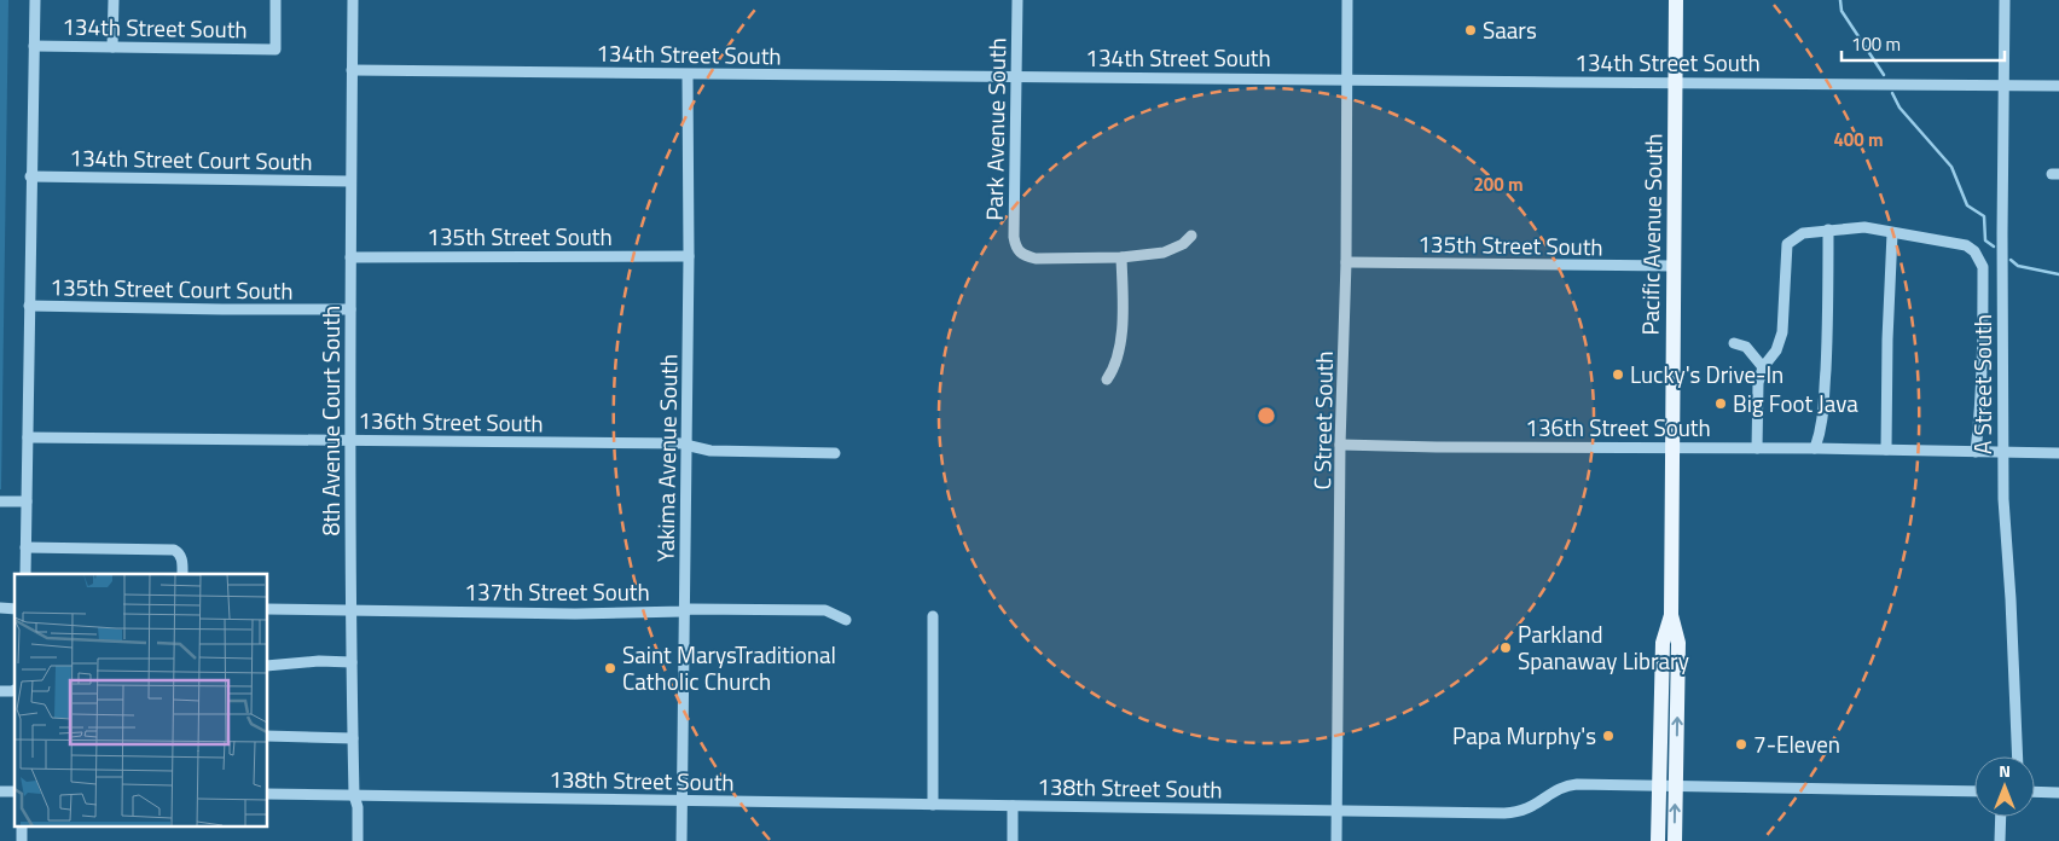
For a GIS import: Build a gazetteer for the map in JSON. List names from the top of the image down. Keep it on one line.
{"streets":{"main road":["Pacific Avenue South"],"street":["134th Street South","Park Avenue South","134th Street Court South","135th Street South","135th Street Court South","A Street South","8th Avenue Court South","C Street South","136th Street South","Yakima Avenue South","137th Street South","138th Street South"]},"crossings":[["134th Street South","Park Avenue South"],["134th Street South","Pacific Avenue South"],["134th Street South","A Street South"],["134th Street South","8th Avenue Court South"],["134th Street South","C Street South"],["134th Street South","Yakima Avenue South"],["134th Street Court South","8th Avenue Court South"],["Pacific Avenue South","135th Street South"],["Pacific Avenue South","136th Street South"],["Pacific Avenue South","138th Street South"],["135th Street South","8th Avenue Court South"],["135th Street South","C Street South"],["135th Street South","Yakima Avenue South"],["135th Street Court South","8th Avenue Court South"],["A Street South","136th Street South"],["8th Avenue Court South","136th Street South"],["8th Avenue Court South","137th Street South"],["8th Avenue Court South","138th Street South"],["C Street South","136th Street South"],["C Street South","138th Street South"],["136th Street South","Yakima Avenue South"],["Yakima Avenue South","137th Street South"],["Yakima Avenue South","138th Street South"]],"places":["Saars","Lucky's Drive-In","Big Foot Java","Parkland Spanaway Library","Saint MarysTraditional Catholic Church","Papa Murphy's","7-Eleven"],"scale_bar":"100 m","north":"top","rings":["400 m","200 m"]}
